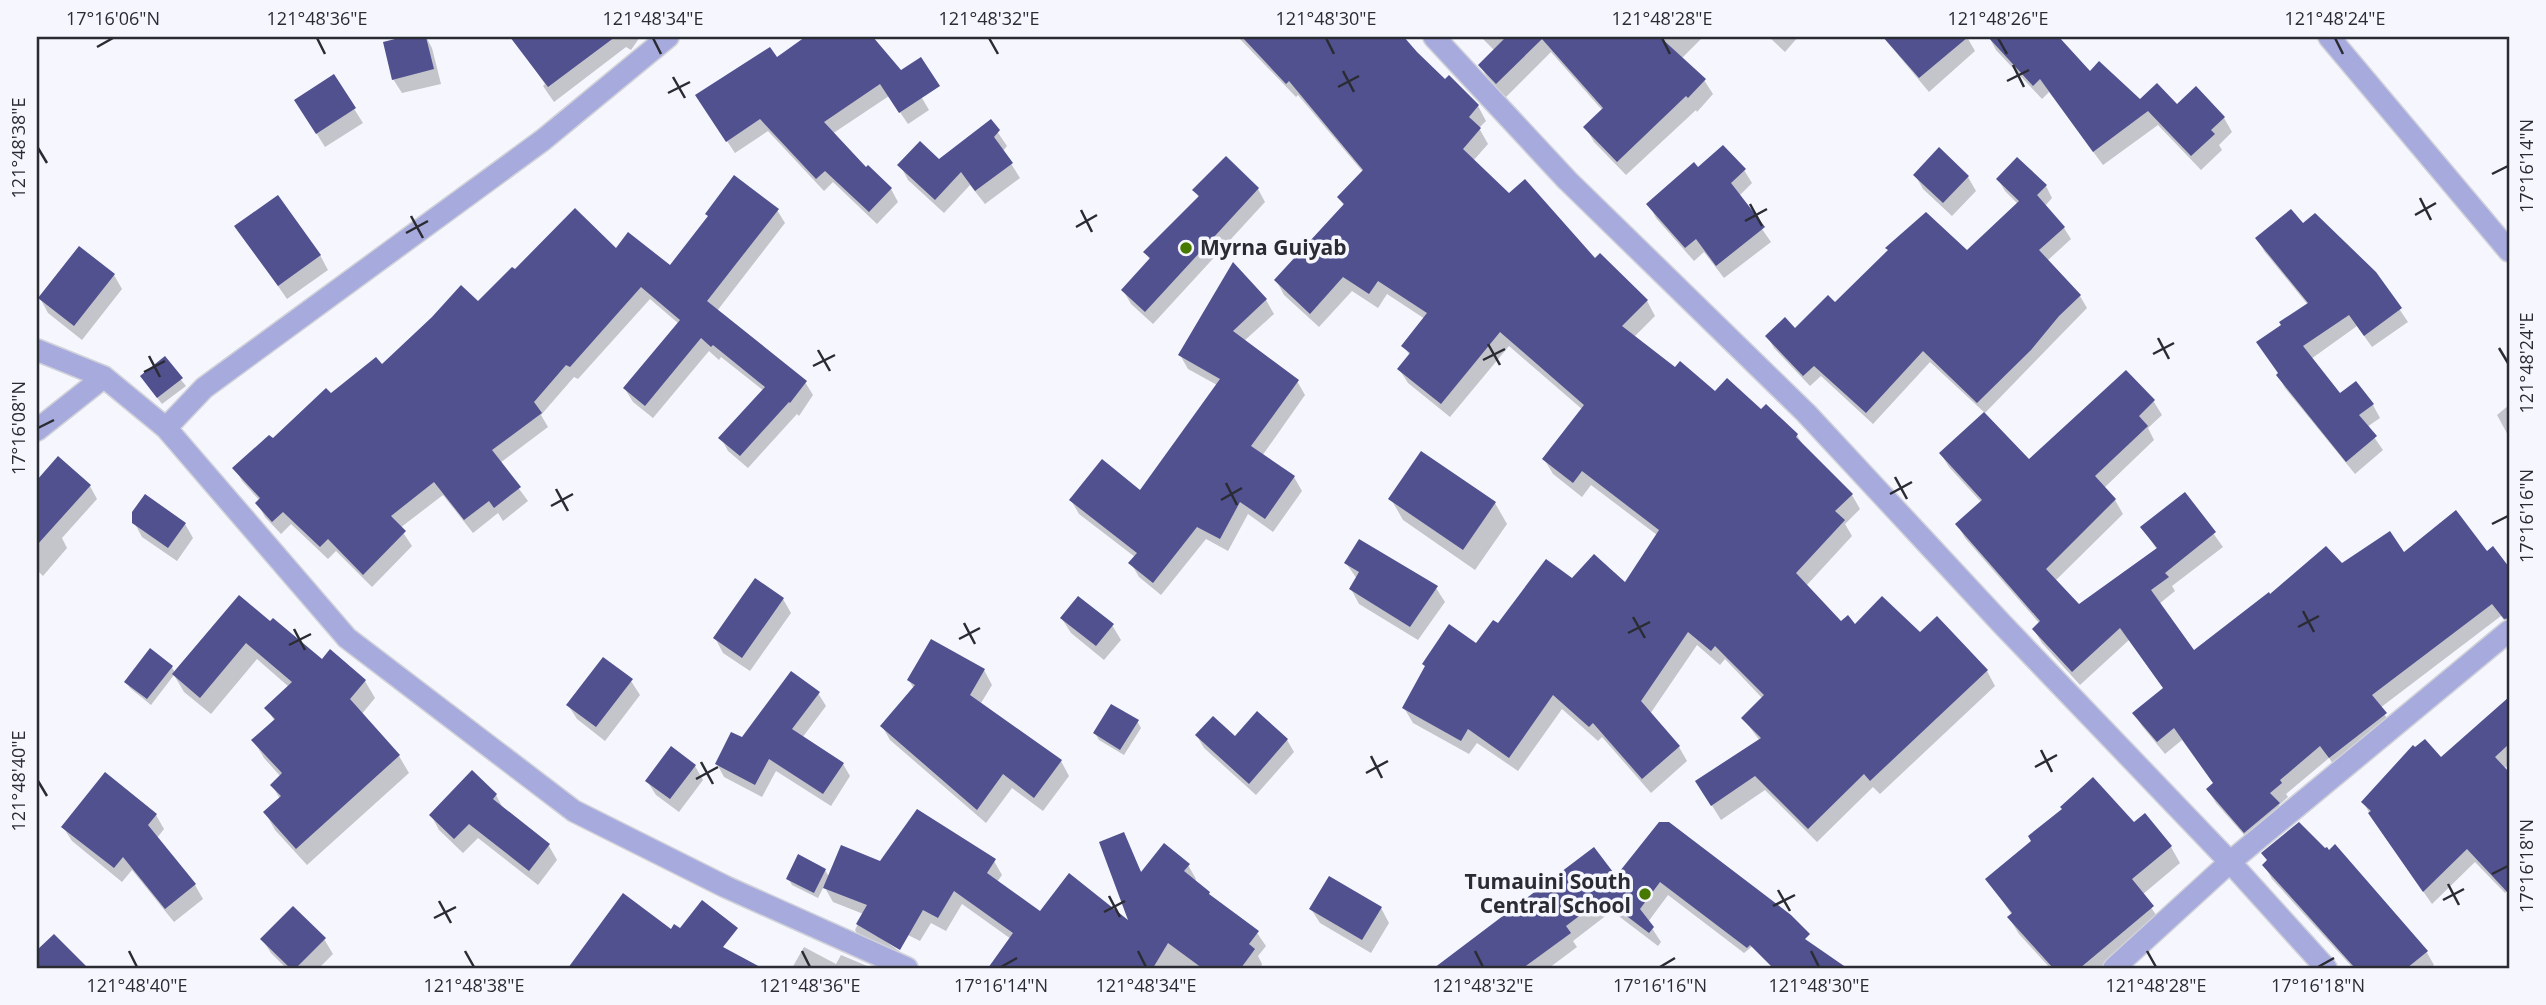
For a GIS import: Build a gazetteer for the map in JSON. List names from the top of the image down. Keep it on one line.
{"places":["Myrna Guiyab","Tumauini South Central School"],"coordinates":["17°16'06\"N","121°48'36\"E","121°48'34\"E","121°48'32\"E","121°48'30\"E","121°48'28\"E","121°48'26\"E","121°48'24\"E","121°48'38\"E","17°16'14\"N","17°16'08\"N","17°16'16\"N","121°48'40\"E","17°16'18\"N"]}
